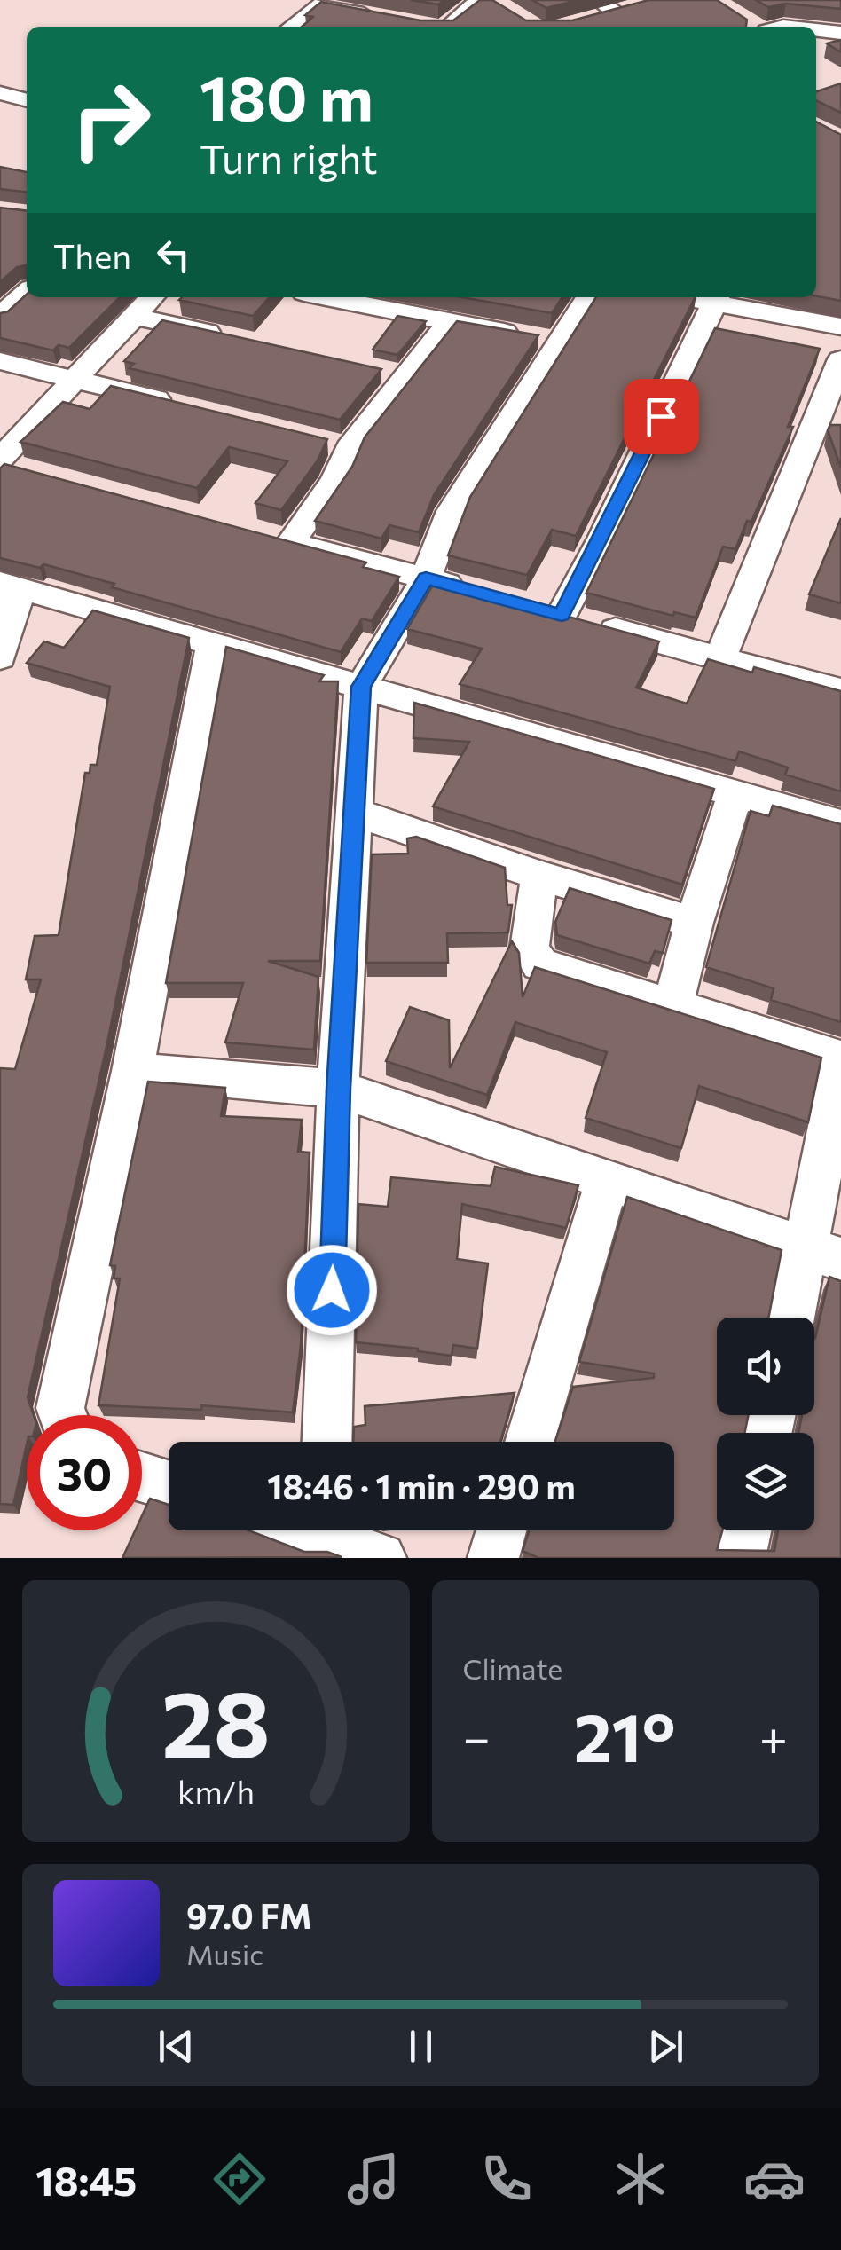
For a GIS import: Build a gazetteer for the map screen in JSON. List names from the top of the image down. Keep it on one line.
{"page":{"turn":["180 m","Turn right"],"then":"Then","limit":"30","trip":"18:46 · 1 min · 290 m","tile":"Climate","heat":["−","21°","+"],"song":["97.0 FM","Music"],"tabs":"18:45","gauge":["28","km/h"]}}
